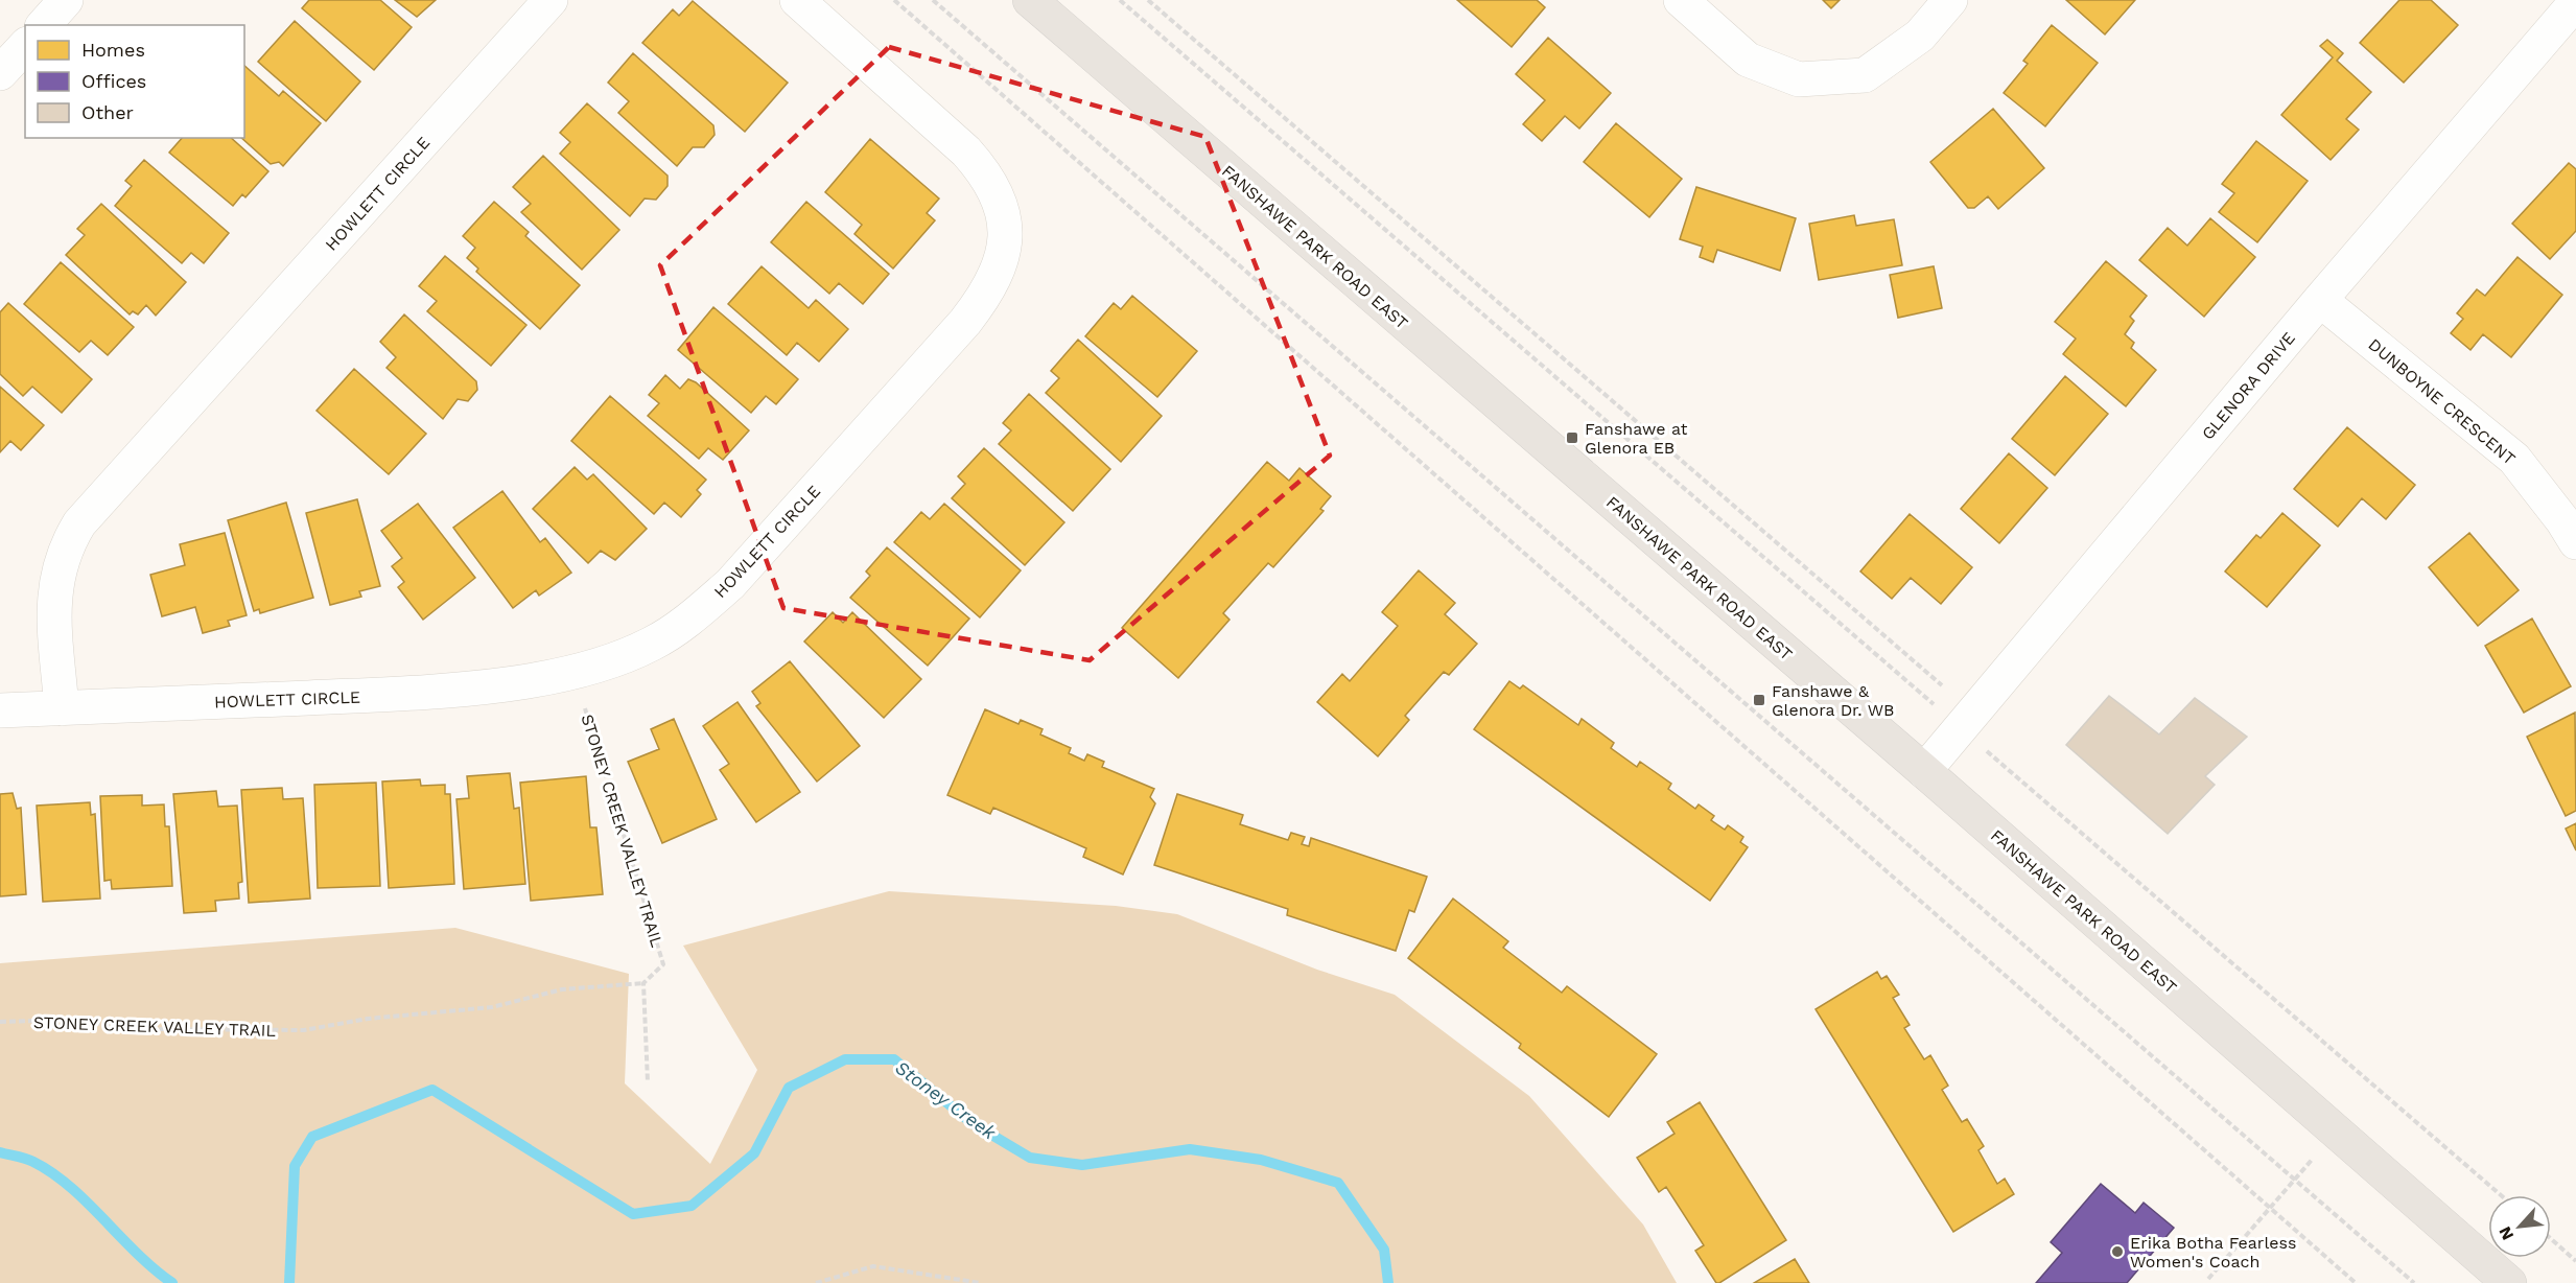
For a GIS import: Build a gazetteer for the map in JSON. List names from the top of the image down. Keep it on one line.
{"streets":{"main road":["FANSHAWE PARK ROAD EAST"],"street":["HOWLETT CIRCLE","GLENORA DRIVE","DUNBOYNE CRESCENT"],"path":["STONEY CREEK VALLEY TRAIL"]},"crossings":[["HOWLETT CIRCLE","STONEY CREEK VALLEY TRAIL"],["FANSHAWE PARK ROAD EAST","GLENORA DRIVE"],["GLENORA DRIVE","DUNBOYNE CRESCENT"]],"water":["Stoney Creek"],"places":{"transit":["Fanshawe at Glenora EB","Fanshawe & Glenora Dr. WB"],"other":["Erika Botha Fearless Women's Coach"]},"legend":["Homes","Offices","Other"],"north":"bottom left"}
